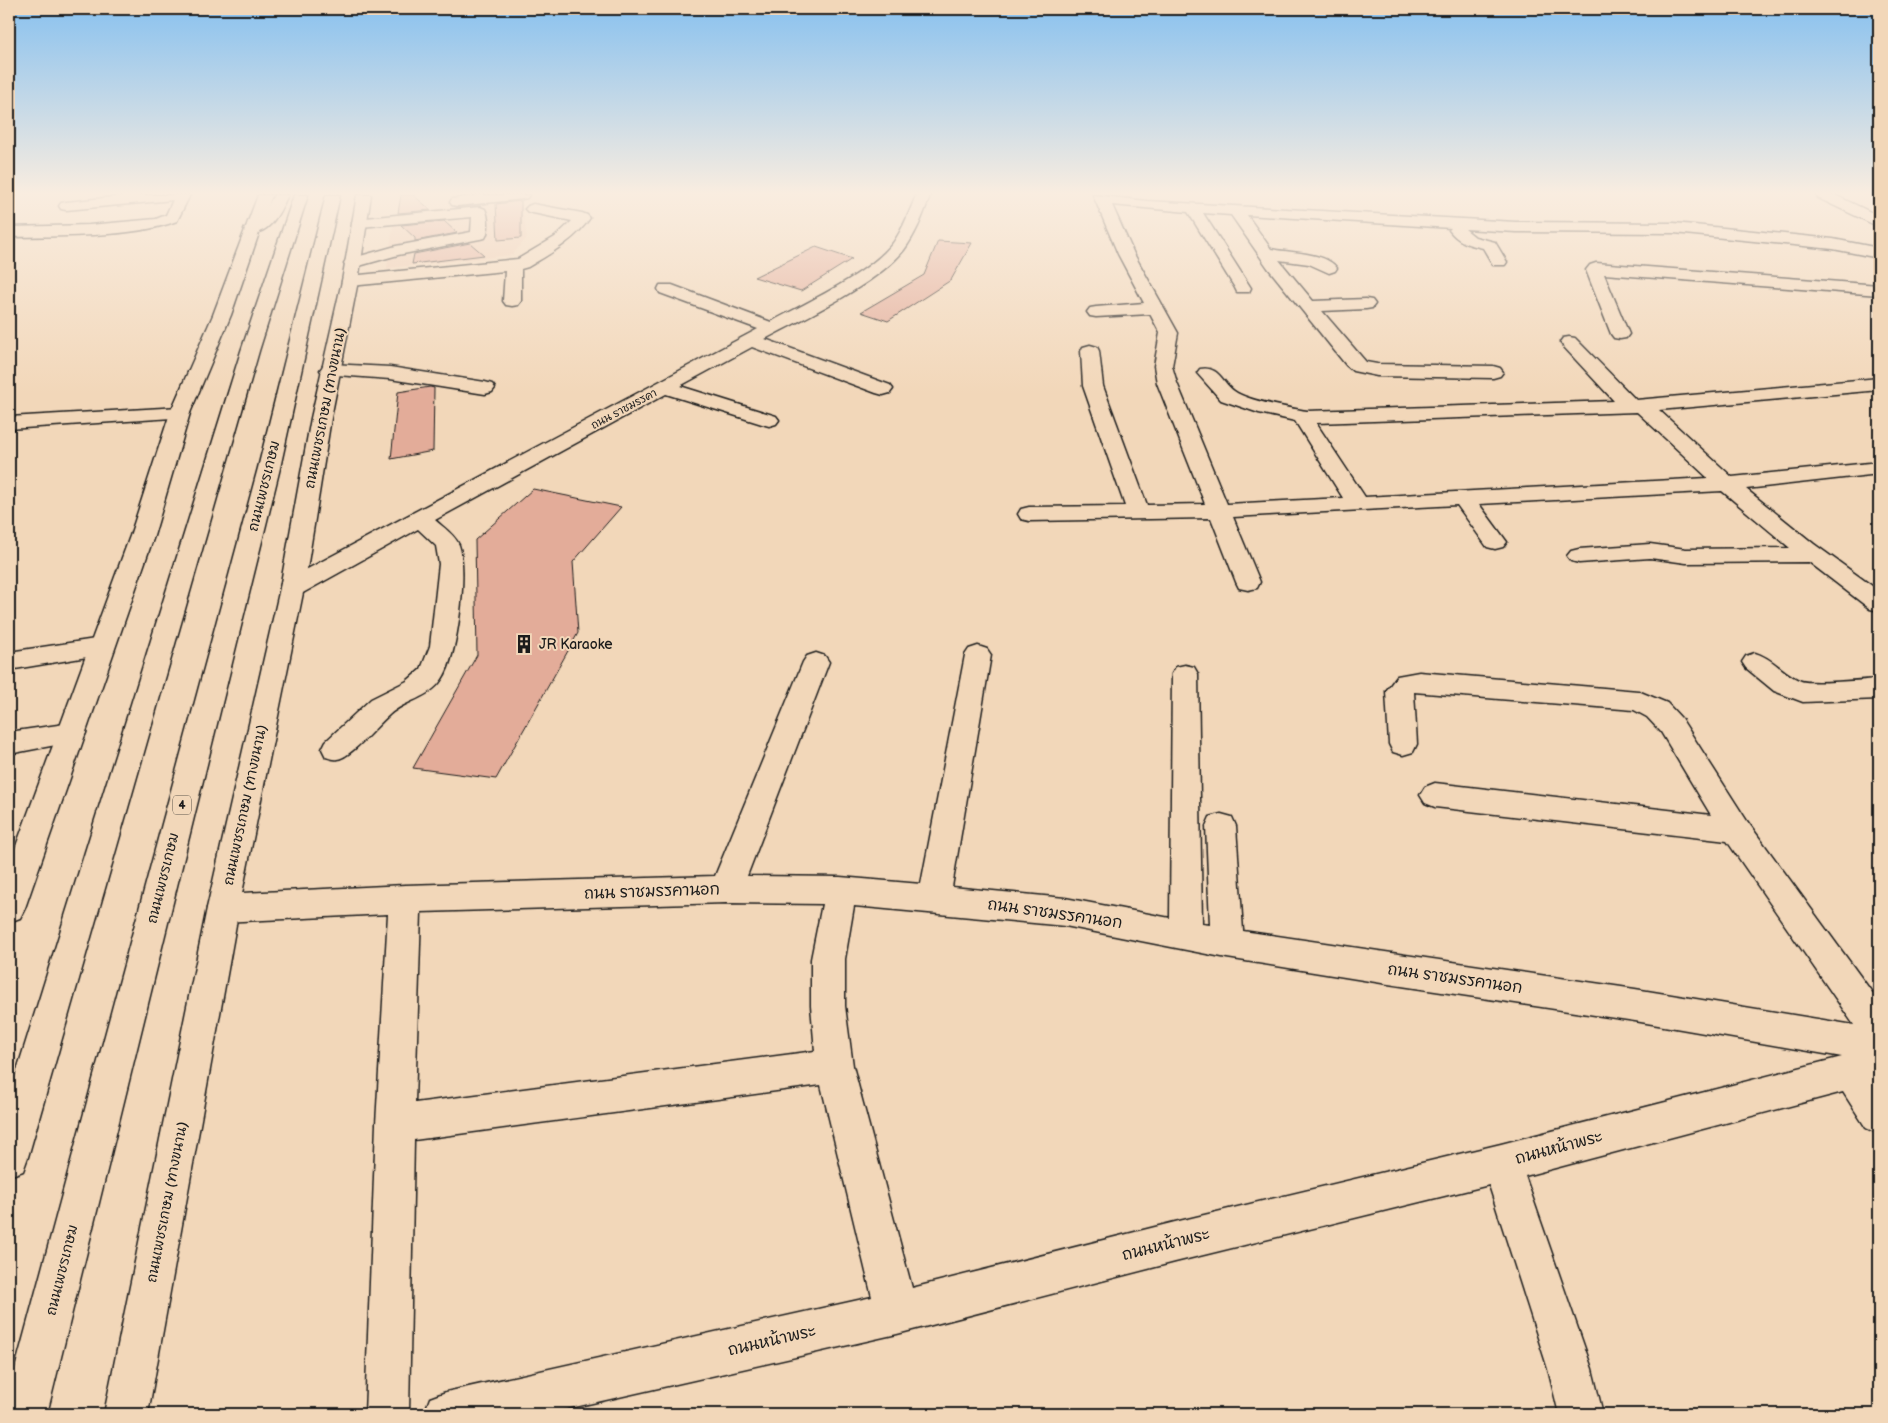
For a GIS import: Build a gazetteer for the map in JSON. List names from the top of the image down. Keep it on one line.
{"streets":{"main road":["ถนนเพชรเกษม (ทางขนาน)","ถนน ราชมรรคา","ถนนเพชรเกษม","4","ถนน ราชมรรคานอก","ถนนหน้าพระ"]},"crossings":[["ถนนเพชรเกษม (ทางขนาน)","ถนน ราชมรรคา"],["ถนนเพชรเกษม (ทางขนาน)","ถนน ราชมรรคานอก"]],"places":{"building":["JR Karaoke"]}}
